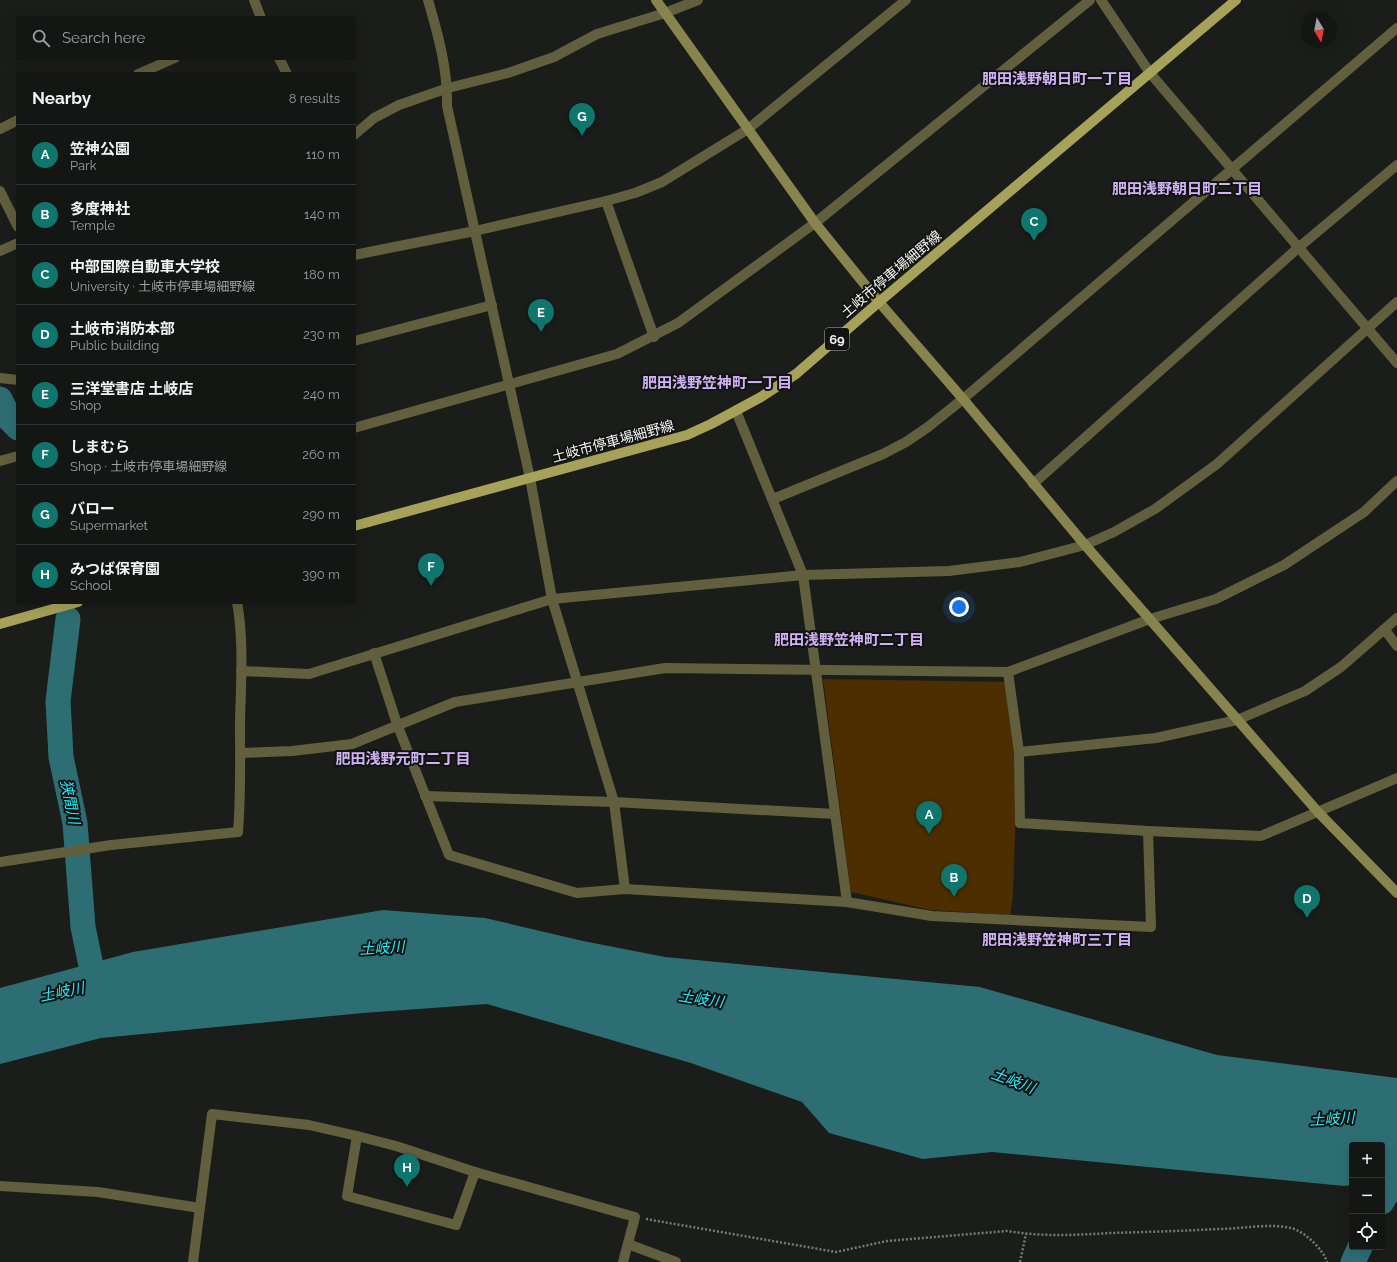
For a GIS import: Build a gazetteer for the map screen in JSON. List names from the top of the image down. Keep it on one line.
{"streets":{"main road":["土岐市停車場細野線","69"]},"districts":["肥田浅野朝日町一丁目","肥田浅野朝日町二丁目","肥田浅野笠神町一丁目","肥田浅野笠神町二丁目","肥田浅野元町二丁目","肥田浅野笠神町三丁目"],"water":["狭間川","土岐川"],"north":"bottom","page":{"search":"Search here","heading":["Nearby","8 results"],"pins":["G","C","E","F","A","B","D","H"],"list":[{"mark":"A","name":"笠神公園","note":"Park","value":"110 m"},{"mark":"B","name":"多度神社","note":"Temple","value":"140 m"},{"mark":"C","name":"中部国際自動車大学校","note":"University · 土岐市停車場細野線","value":"180 m"},{"mark":"D","name":"土岐市消防本部","note":"Public building","value":"230 m"},{"mark":"E","name":"三洋堂書店 土岐店","note":"Shop","value":"240 m"},{"mark":"F","name":"しまむら","note":"Shop · 土岐市停車場細野線","value":"260 m"},{"mark":"G","name":"バロー","note":"Supermarket","value":"290 m"},{"mark":"H","name":"みつば保育園","note":"School","value":"390 m"}],"map_buttons":["+","−"]}}
